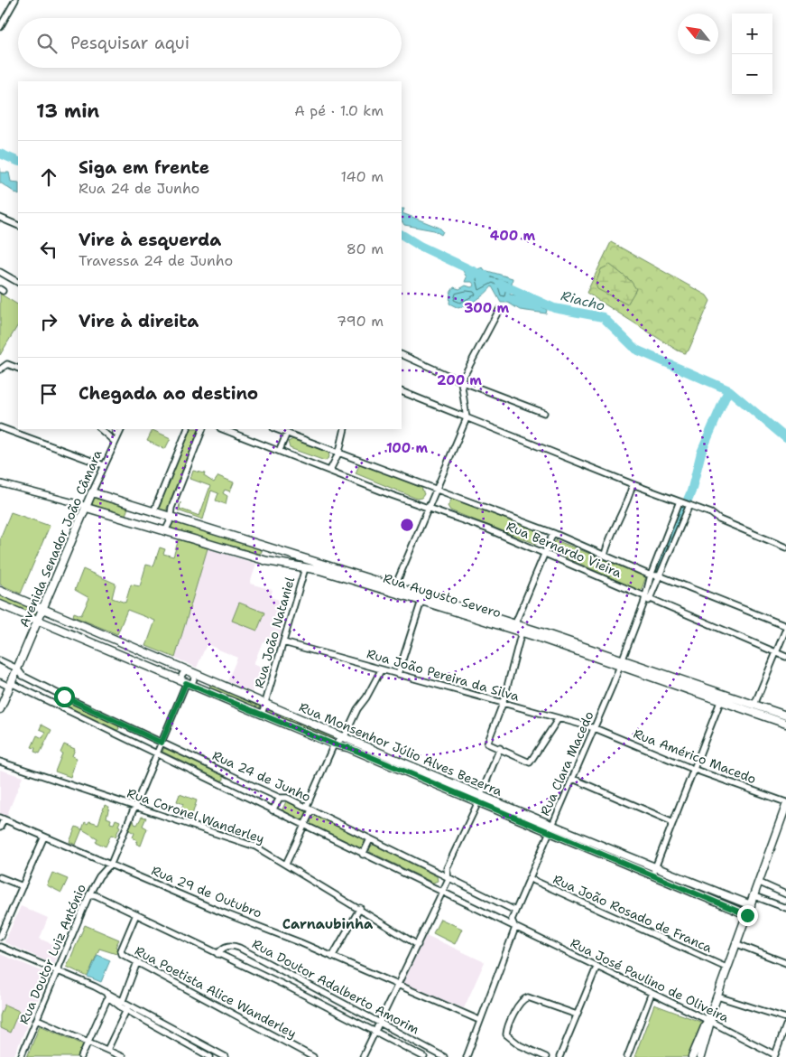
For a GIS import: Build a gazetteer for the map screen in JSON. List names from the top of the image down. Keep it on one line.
{"streets":{"main road":["Avenida Senador João Câmara","Rua Augusto Severo","Rua Monsenhor Júlio Alves Bezerra"],"street":["Rua Bernardo Vieira","Rua João Nataniel","Rua João Pereira da Silva","Rua Américo Macedo","Rua Clara Macedo","Rua 24 de Junho","Rua Coronel Wanderley","Rua 29 de Outubro","Rua João Rosado de Franca","Rua Doutor Luiz António","Rua José Paulino de Oliveira","Rua Doutor Adalberto Amorim","Rua Poetista Alice Wanderley"]},"crossings":[["Avenida Senador João Câmara","Rua Augusto Severo"],["Avenida Senador João Câmara","Rua Monsenhor Júlio Alves Bezerra"],["Avenida Senador João Câmara","Rua 24 de Junho"],["Rua Bernardo Vieira","Rua Clara Macedo"],["Rua Augusto Severo","Rua João Nataniel"],["Rua Augusto Severo","Rua Clara Macedo"],["Rua João Nataniel","Rua João Pereira da Silva"],["Rua João Nataniel","Rua Monsenhor Júlio Alves Bezerra"],["Rua João Pereira da Silva","Rua Américo Macedo"],["Rua João Pereira da Silva","Rua Clara Macedo"],["Rua Monsenhor Júlio Alves Bezerra","Rua Clara Macedo"],["Rua Monsenhor Júlio Alves Bezerra","Rua Doutor Luiz António"],["Rua Américo Macedo","Rua Clara Macedo"],["Rua Clara Macedo","Rua 24 de Junho"],["Rua Clara Macedo","Rua 29 de Outubro"],["Rua Clara Macedo","Rua João Rosado de Franca"],["Rua Clara Macedo","Rua José Paulino de Oliveira"],["Rua 24 de Junho","Rua Doutor Luiz António"],["Rua 24 de Junho","Rua José Paulino de Oliveira"],["Rua Coronel Wanderley","Rua Doutor Luiz António"],["Rua 29 de Outubro","Rua Doutor Luiz António"],["Rua Doutor Luiz António","Rua Doutor Adalberto Amorim"],["Rua Doutor Adalberto Amorim","Rua Poetista Alice Wanderley"]],"districts":["Carnaubinha"],"water":["Riacho"],"north":"top left","page":{"map_buttons":["+","−"],"search":"Pesquisar aqui","heading":["13 min","A pé · 1.0 km"],"list":[["Siga em frente","Rua 24 de Junho","140 m"],["Vire à esquerda","Travessa 24 de Junho","80 m"],["Vire à direita","790 m"],"Chegada ao destino"]},"rings":["400 m","300 m","200 m","100 m"]}
